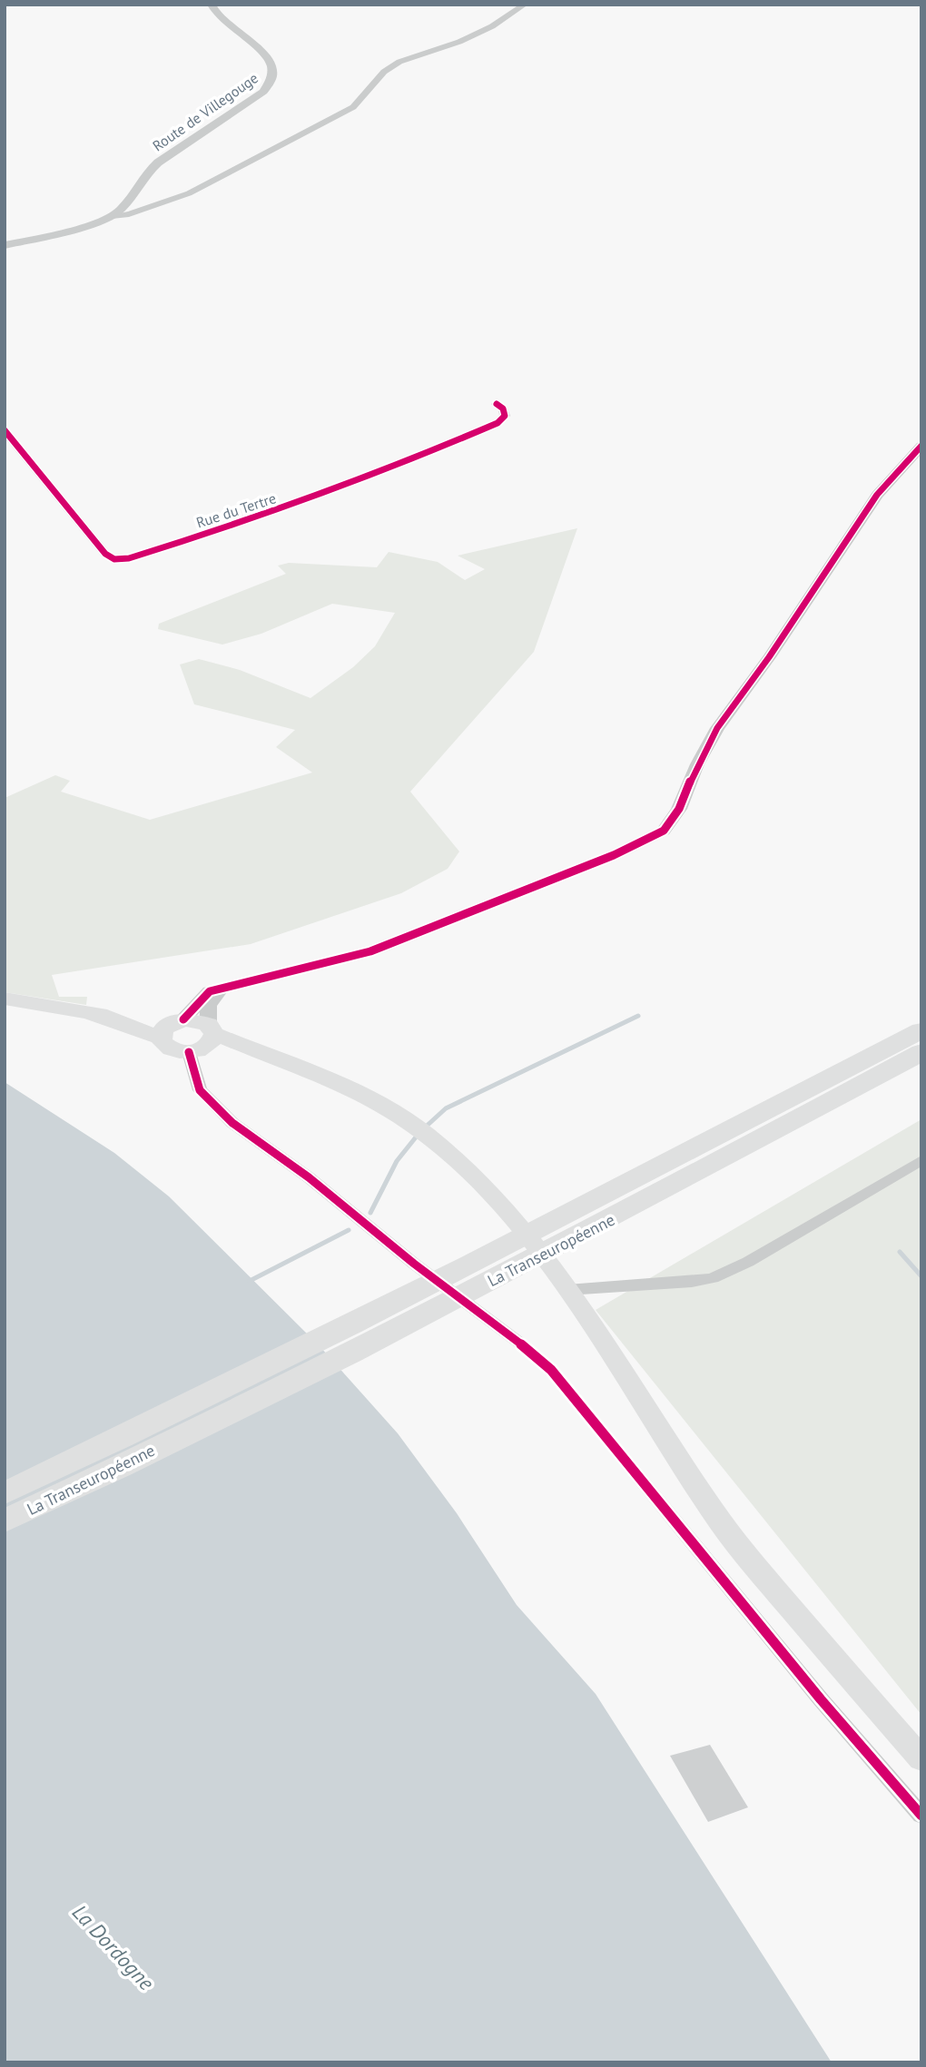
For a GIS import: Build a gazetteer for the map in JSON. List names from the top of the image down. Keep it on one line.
{"streets":{"highway":["La Transeuropéenne"],"street":["Route de Villegouge","Rue du Tertre"]},"water":["La Dordogne"]}
